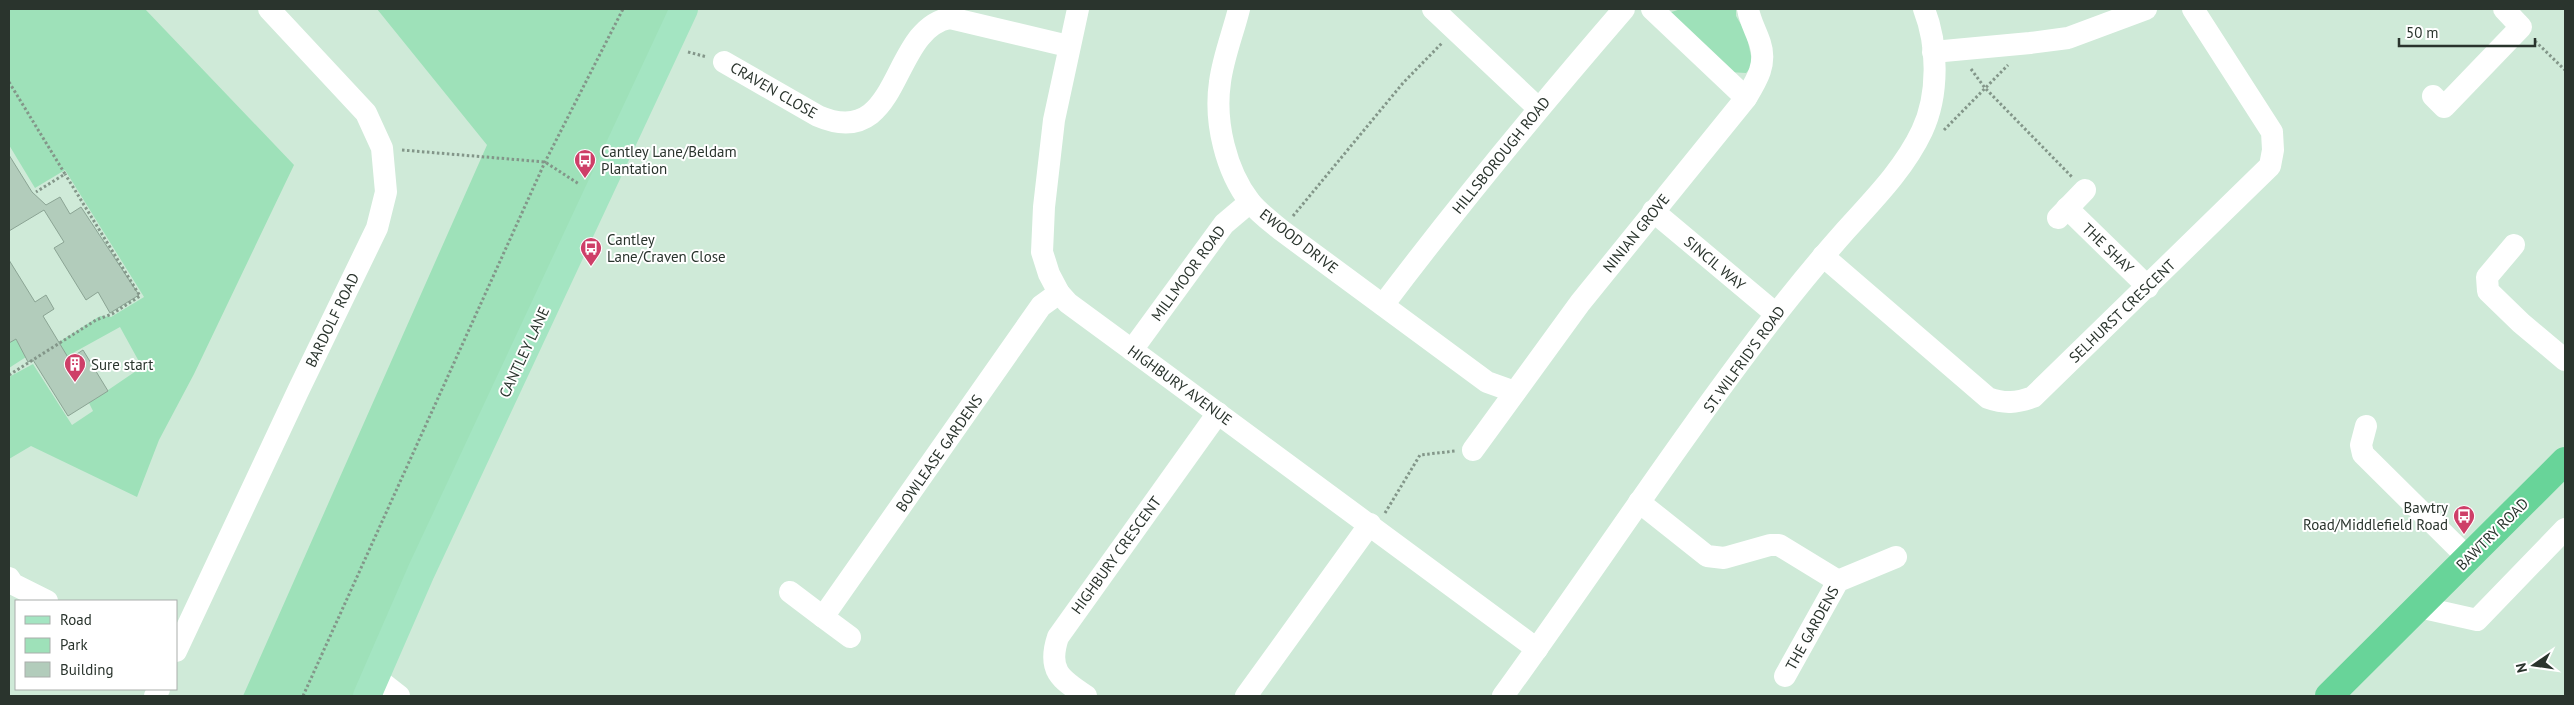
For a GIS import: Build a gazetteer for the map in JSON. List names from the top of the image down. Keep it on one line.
{"streets":{"highway":["BAWTRY ROAD"],"main road":["CANTLEY LANE"],"street":["CRAVEN CLOSE","HILLSBOROUGH ROAD","NINIAN GROVE","EWOOD DRIVE","THE SHAY","SINCIL WAY","MILLMOOR ROAD","SELHURST CRESCENT","BARDOLF ROAD","ST. WILFRID'S ROAD","HIGHBURY AVENUE","BOWLEASE GARDENS","HIGHBURY CRESCENT","THE GARDENS"]},"crossings":[["CRAVEN CLOSE","HIGHBURY AVENUE"],["HILLSBOROUGH ROAD","EWOOD DRIVE"],["NINIAN GROVE","EWOOD DRIVE"],["NINIAN GROVE","SINCIL WAY"],["EWOOD DRIVE","MILLMOOR ROAD"],["THE SHAY","SELHURST CRESCENT"],["SINCIL WAY","ST. WILFRID'S ROAD"],["MILLMOOR ROAD","HIGHBURY AVENUE"],["SELHURST CRESCENT","ST. WILFRID'S ROAD"],["ST. WILFRID'S ROAD","HIGHBURY AVENUE"],["ST. WILFRID'S ROAD","THE GARDENS"],["HIGHBURY AVENUE","BOWLEASE GARDENS"],["HIGHBURY AVENUE","HIGHBURY CRESCENT"]],"places":{"bus stop":["Cantley Lane/Beldam Plantation","Cantley Lane/Craven Close","Bawtry Road/Middlefield Road"],"building":["Sure start"]},"legend":["Road","Park","Building"],"scale_bar":"50 m","north":"left"}
